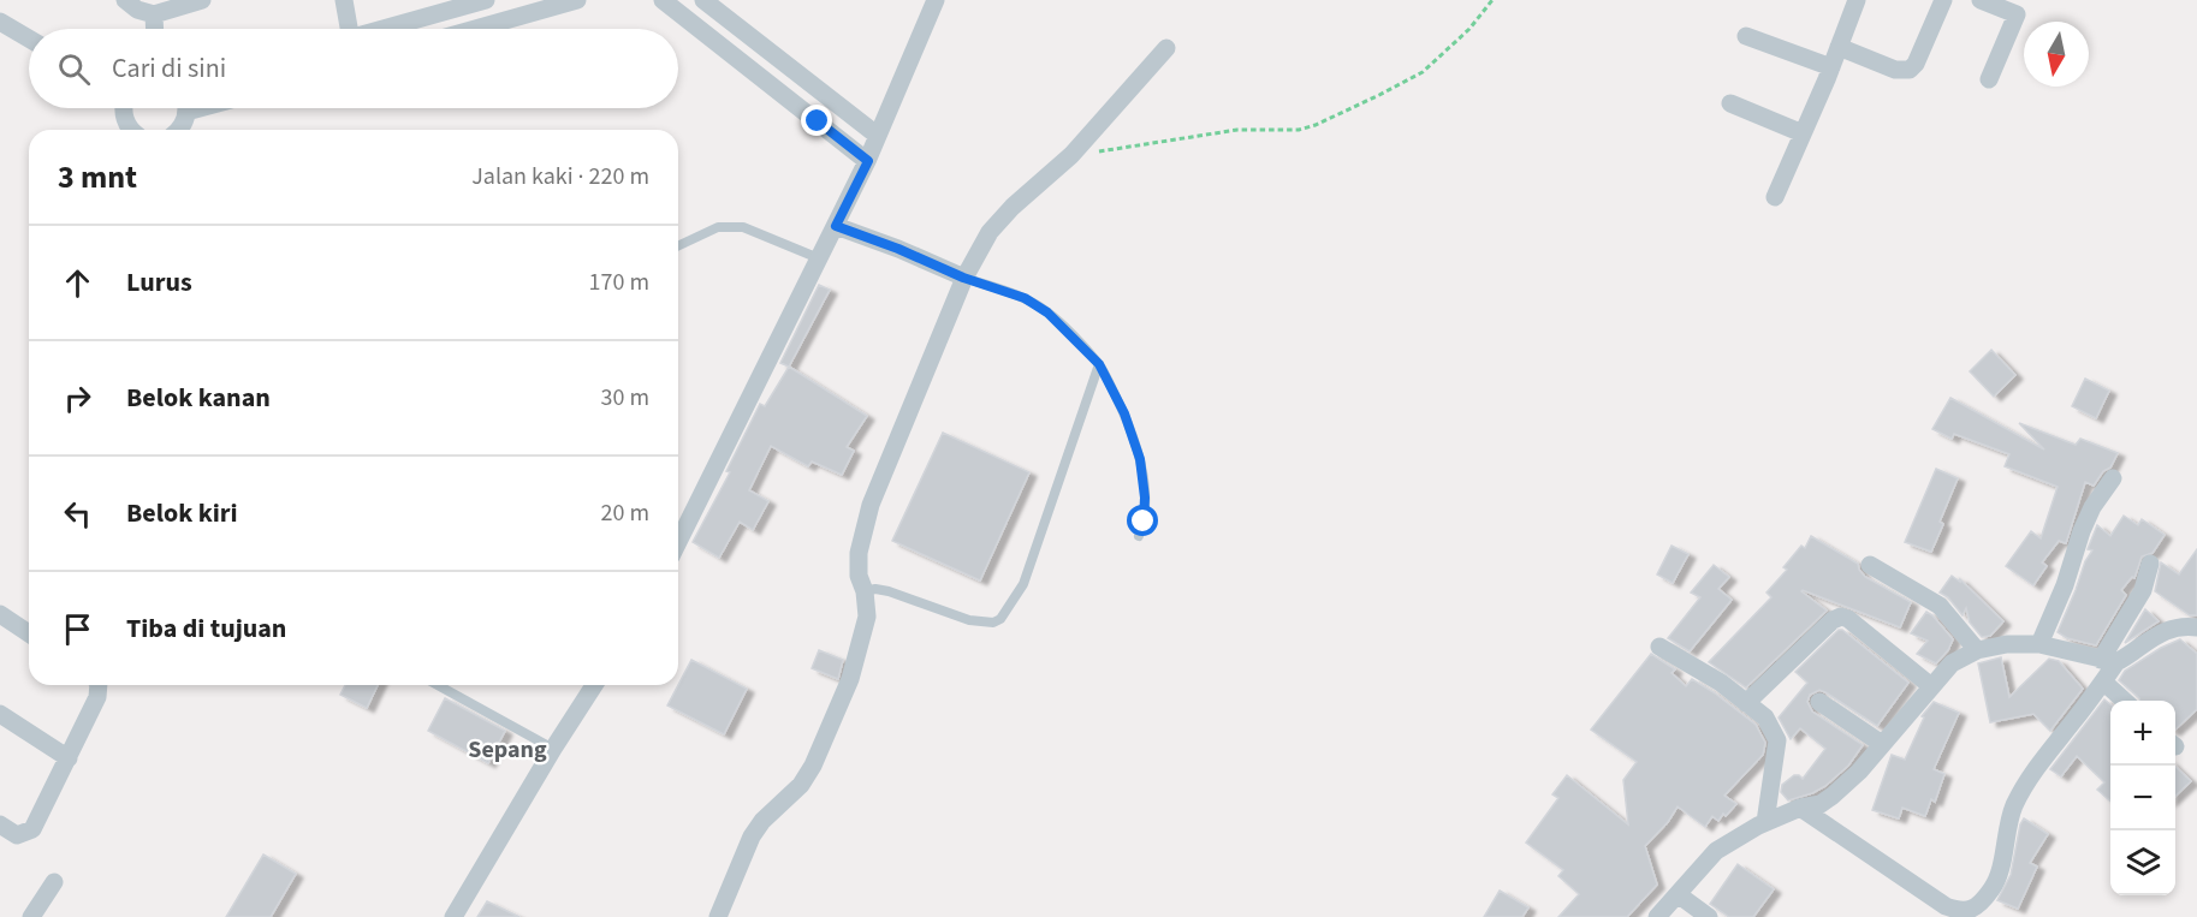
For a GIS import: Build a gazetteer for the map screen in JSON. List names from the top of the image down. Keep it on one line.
{"districts":["Sepang"],"north":"bottom","page":{"search":"Cari di sini","heading":["3 mnt","Jalan kaki · 220 m"],"list":[["Lurus","170 m"],["Belok kanan","30 m"],["Belok kiri","20 m"],"Tiba di tujuan"],"map_buttons":["+","−"]}}
